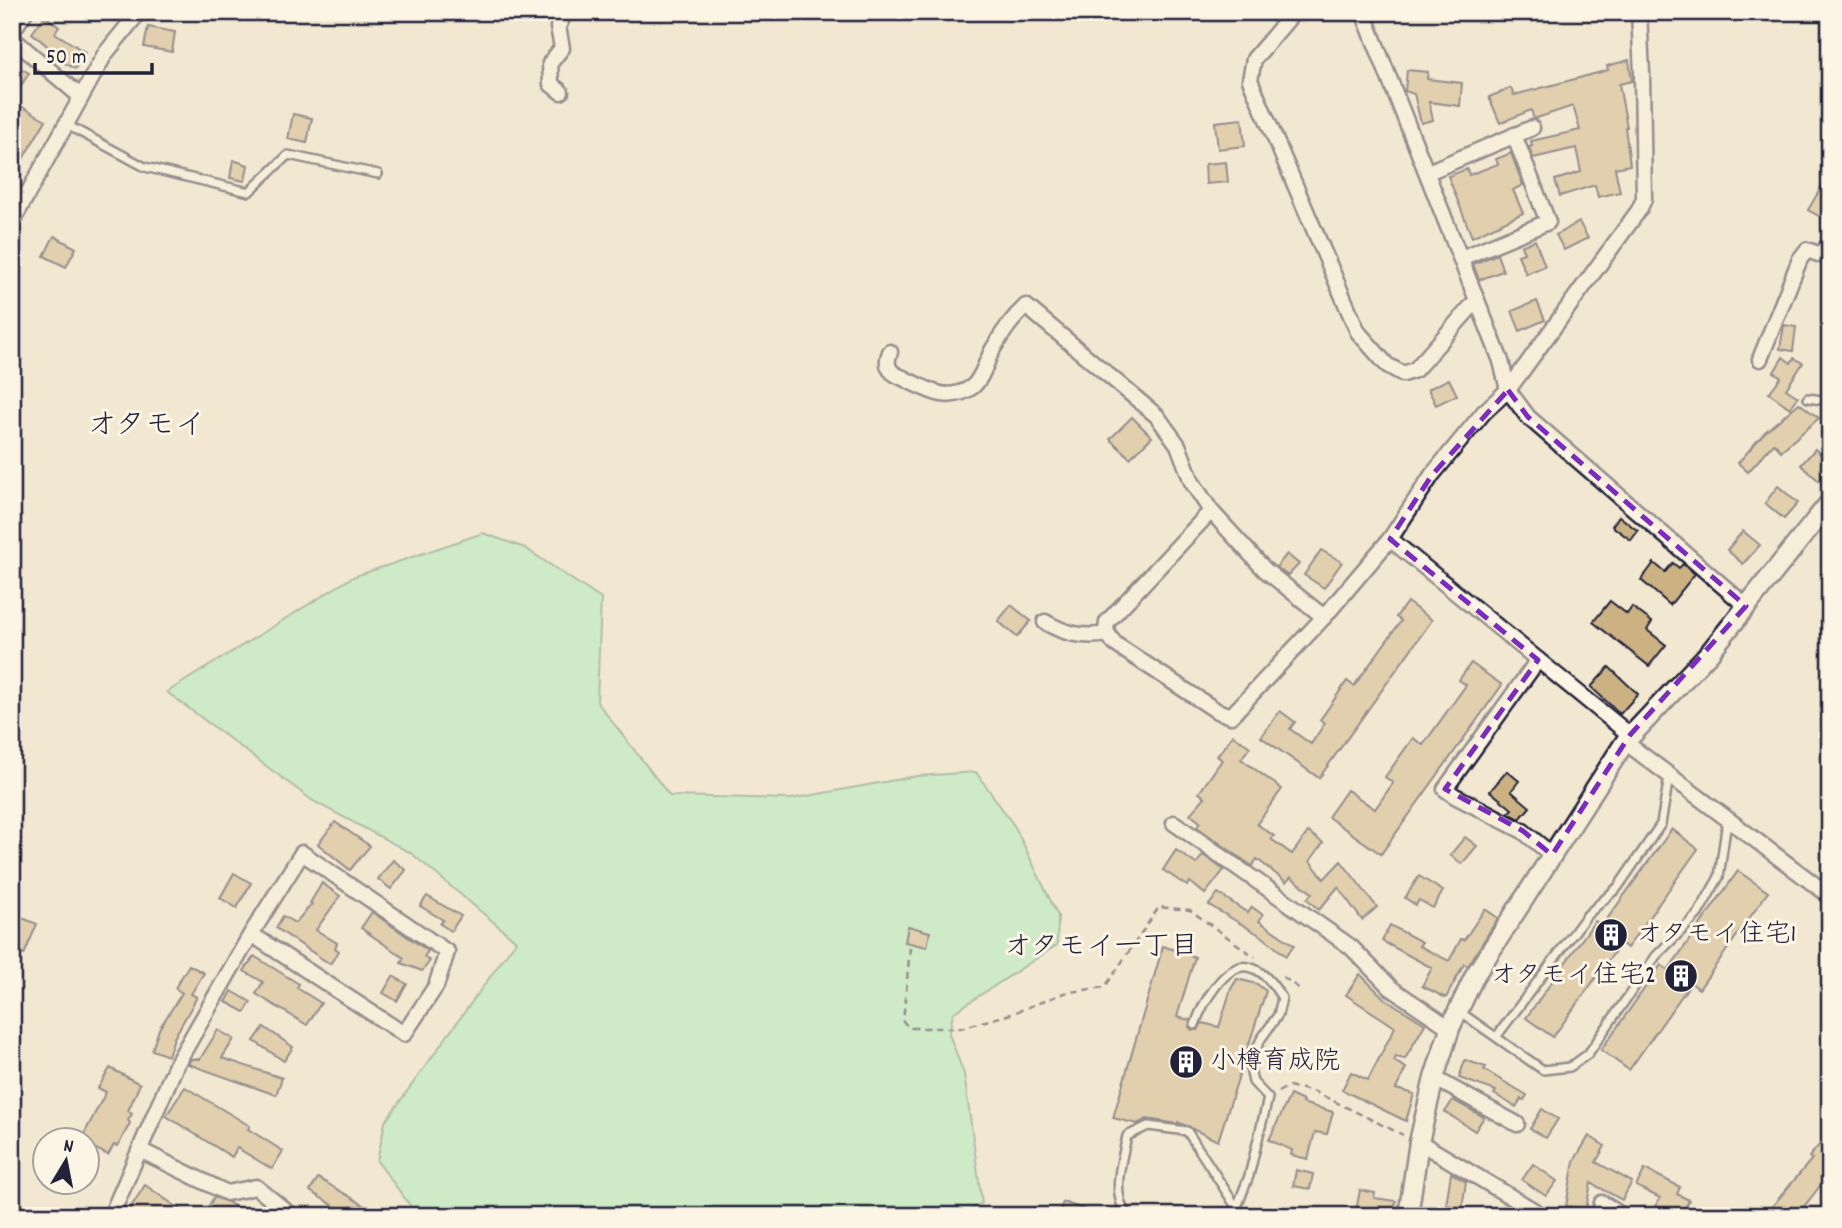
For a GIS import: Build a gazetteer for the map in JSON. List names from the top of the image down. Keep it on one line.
{"districts":["オタモイ","オタモイ一丁目"],"places":{"building":["オタモイ住宅1","オタモイ住宅2","小樽育成院"]},"scale_bar":"50 m","north":"top"}
